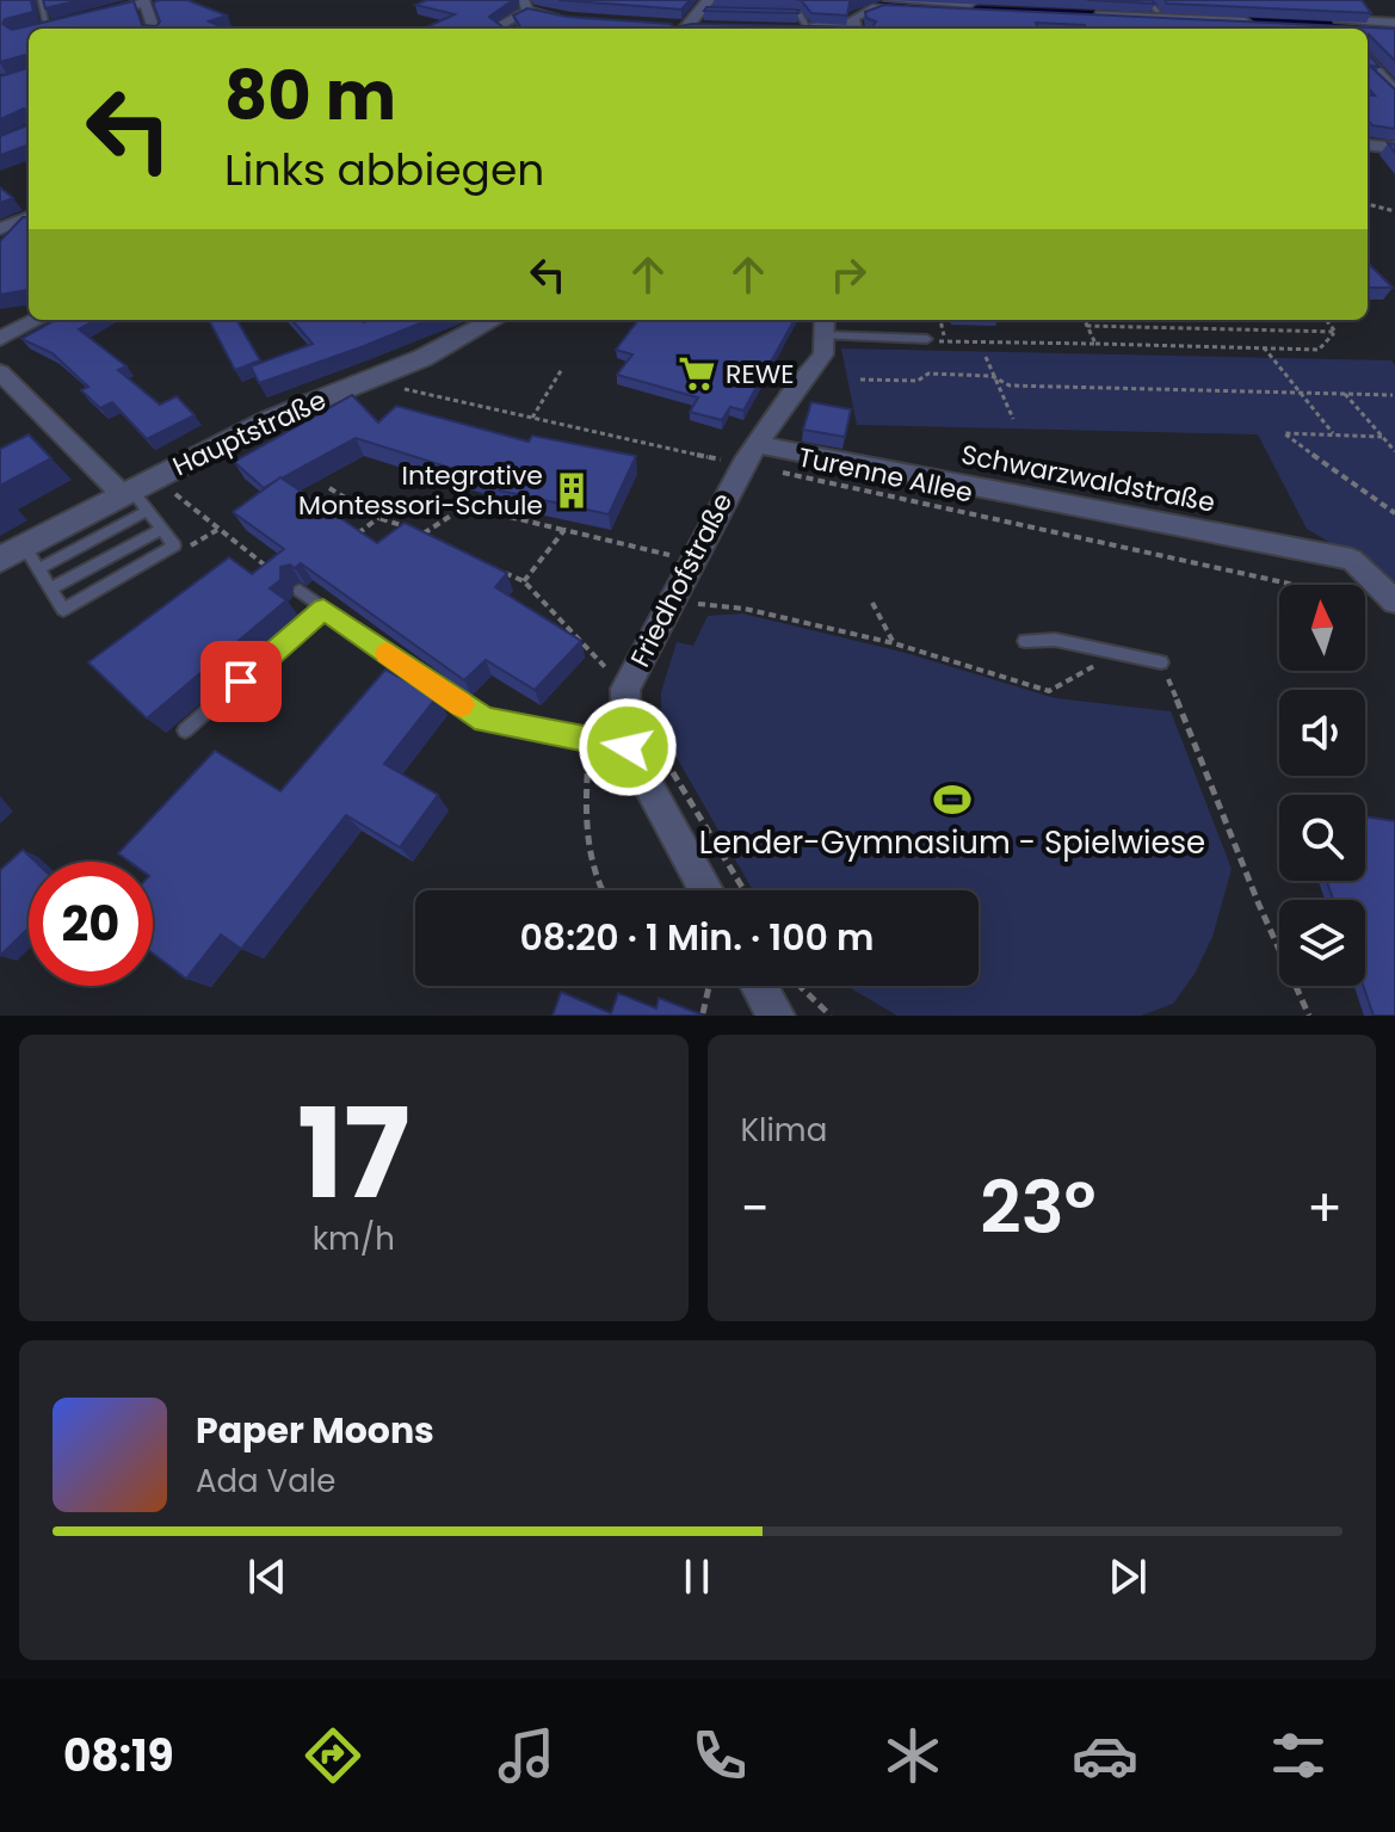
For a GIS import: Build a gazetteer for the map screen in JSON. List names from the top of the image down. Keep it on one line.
{"streets":{"street":["Hauptstraße","Schwarzwaldstraße","Friedhofstraße"],"path":["Turenne Allee"]},"crossings":[["Hauptstraße","Turenne Allee"],["Turenne Allee","Schwarzwaldstraße"],["Turenne Allee","Friedhofstraße"],["Schwarzwaldstraße","Friedhofstraße"]],"places":{"supermarket":["REWE"],"building":["Integrative Montessori-Schule"],"sports":["Lender-Gymnasium - Spielwiese"]},"north":"top","page":{"turn":["80 m","Links abbiegen"],"limit":"20","trip":"08:20 · 1 Min. · 100 m","tile":[["17","km/h"],"Klima"],"heat":["−","23°","+"],"song":["Paper Moons","Ada Vale"],"tabs":"08:19"}}
